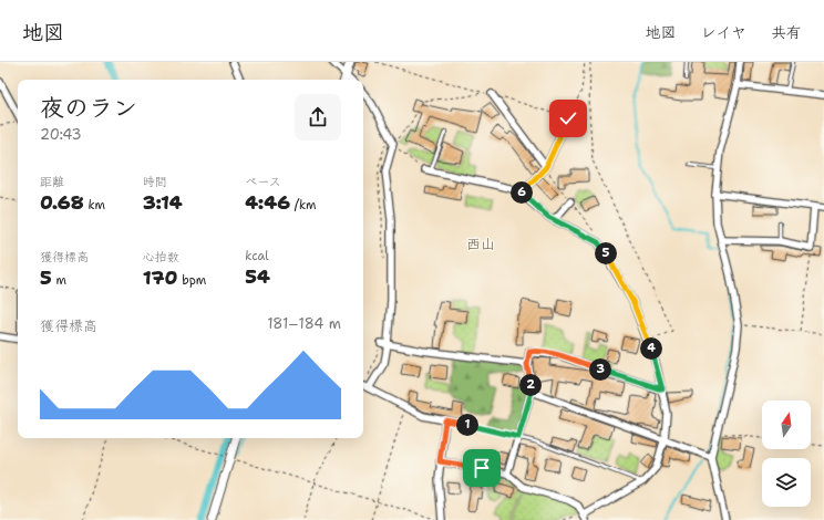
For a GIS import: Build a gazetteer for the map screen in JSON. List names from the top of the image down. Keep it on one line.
{"districts":["西山"],"north":"top","page":{"header":"地図","nav":["地図","レイヤ","共有"],"heading":["夜のラン","20:43"],"stats":[["距離","0.68 km"],["時間","3:14"],["ペース","4:46 /km"],["獲得標高","5 m"],["心拍数","170 bpm"],["kcal","54"]],"pins":["6","5","4","3","2","1"],"chart":["獲得標高","181–184 m"]}}
